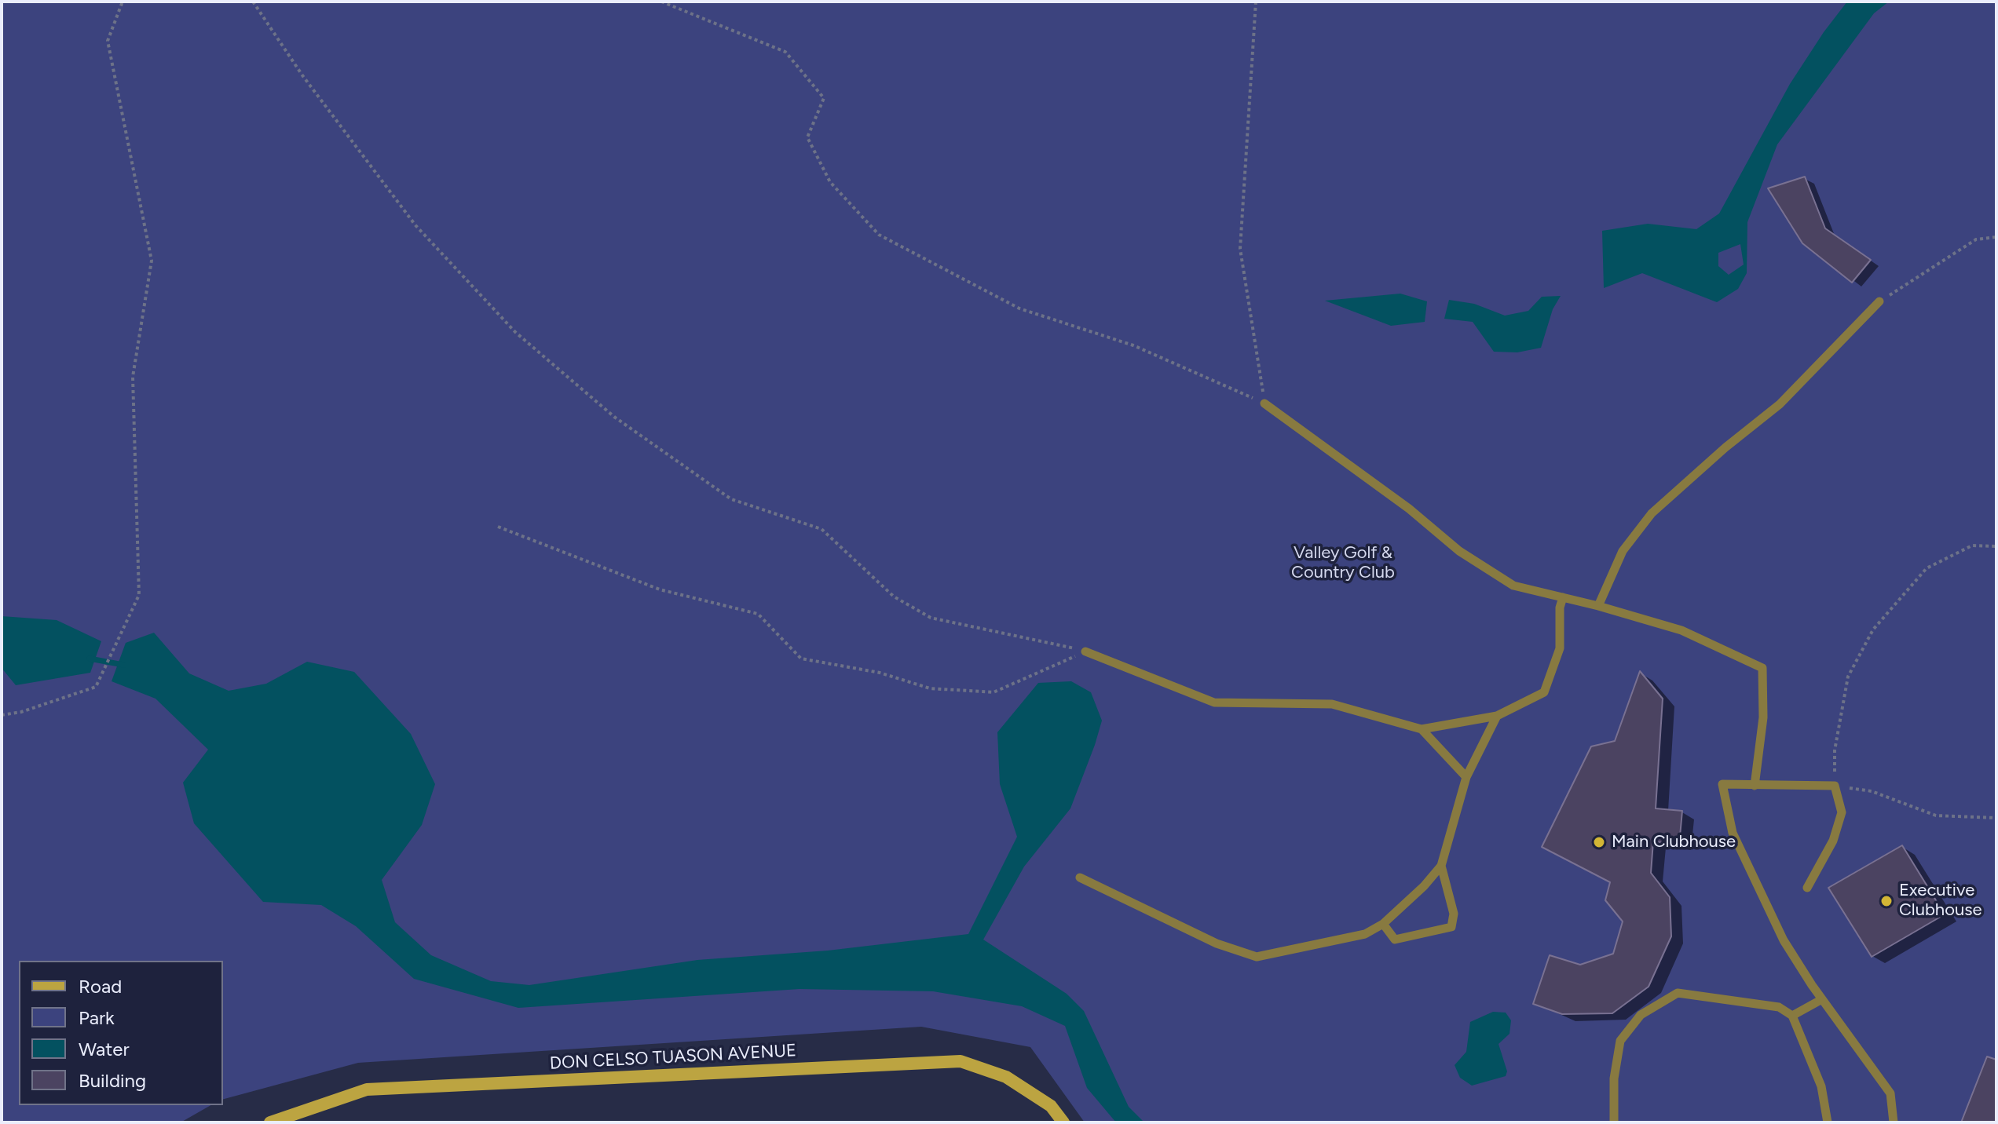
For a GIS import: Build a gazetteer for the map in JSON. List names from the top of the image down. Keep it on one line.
{"streets":{"street":["DON CELSO TUASON AVENUE"]},"parks":["Valley Golf & Country Club"],"places":["Main Clubhouse","Executive Clubhouse"],"legend":["Road","Park","Water","Building"]}
